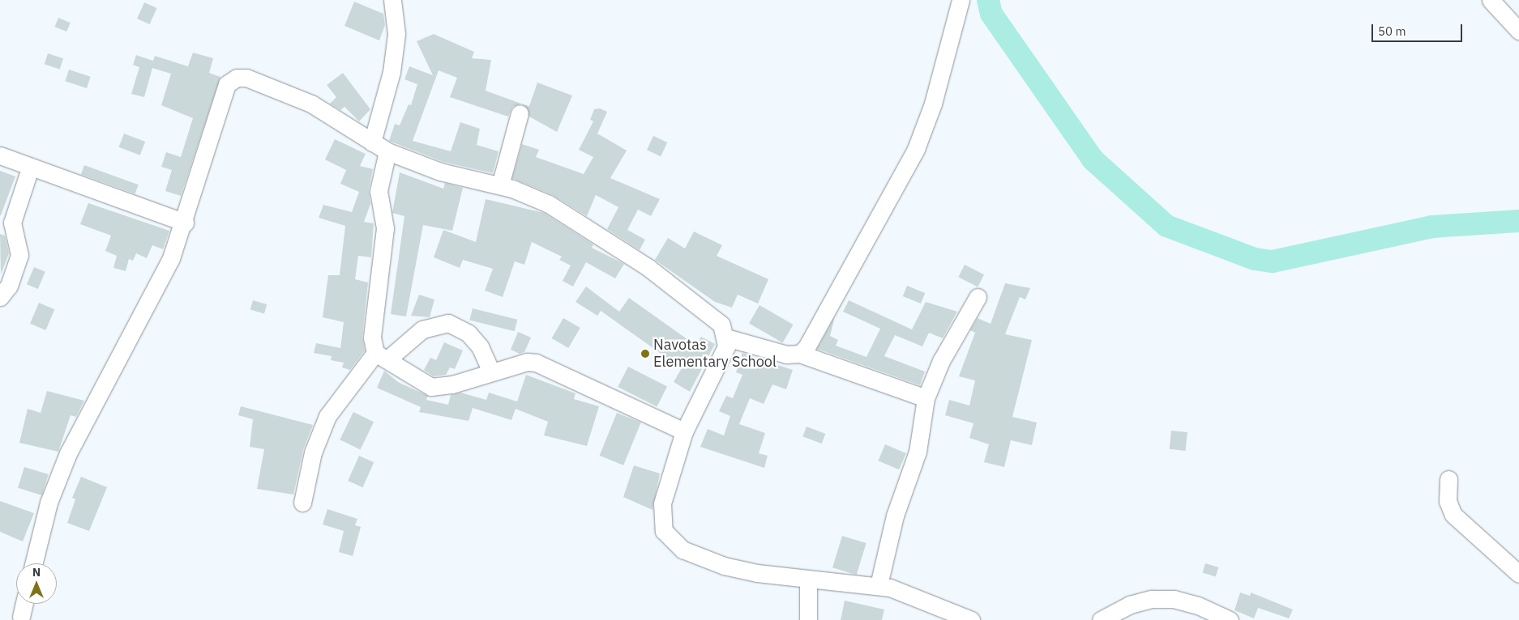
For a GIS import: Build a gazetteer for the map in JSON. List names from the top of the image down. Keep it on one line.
{"places":["Navotas Elementary School"],"scale_bar":"50 m","north":"top"}
